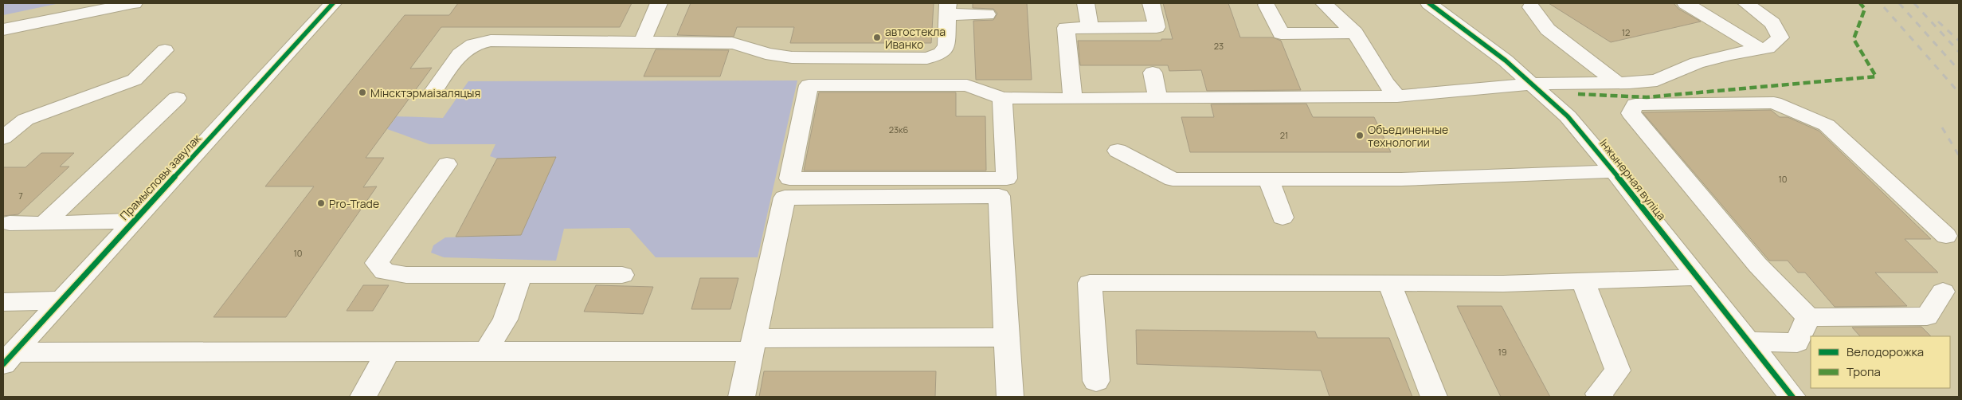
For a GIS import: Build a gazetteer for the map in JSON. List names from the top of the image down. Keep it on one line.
{"streets":{"street":["Прамысловы завулак","Інжынерная вуліца"]},"places":["автостекла Иванко","Мінсктэрмаізаляцыя","Объединенные технологии","Pro-Trade"],"house_numbers":["12","23","23к6","21","10","7","10","19"],"legend":["Велодорожка","Тропа"]}
